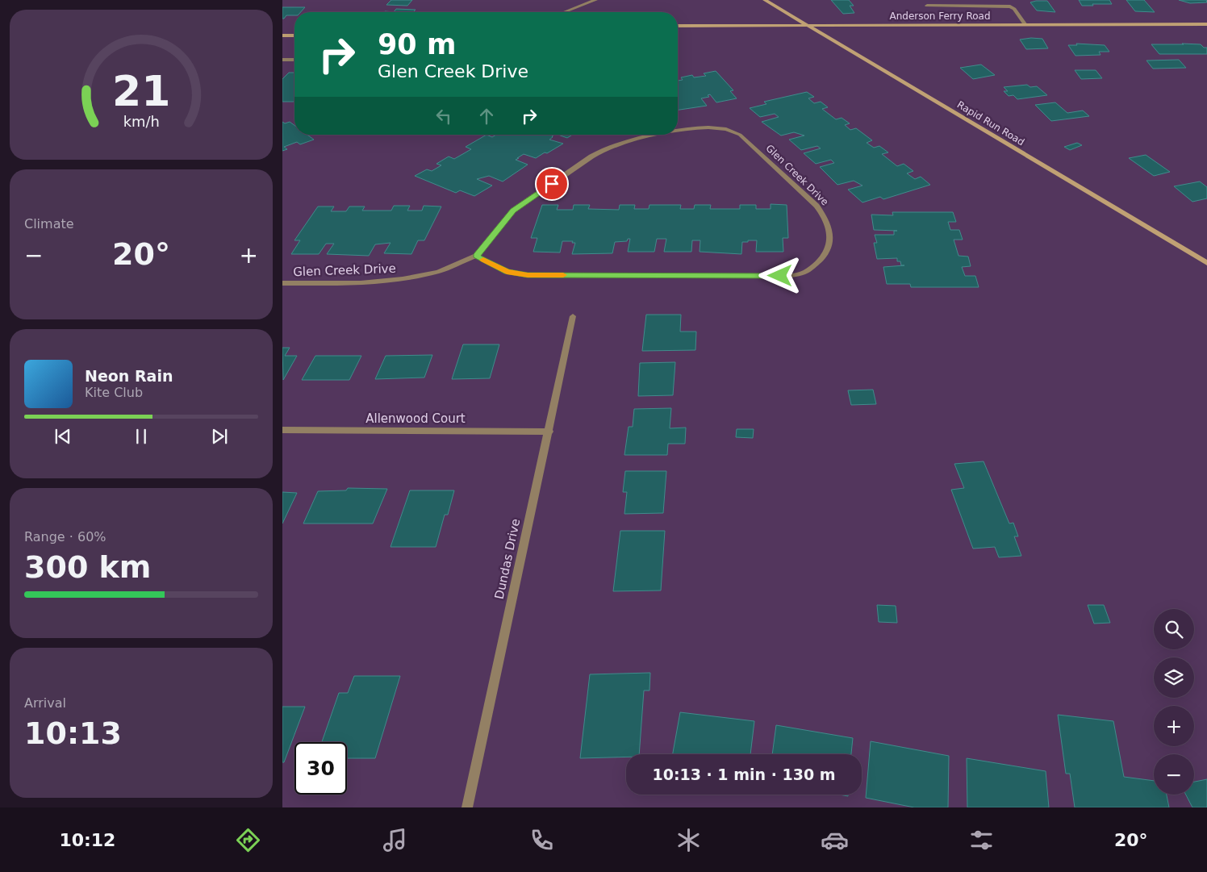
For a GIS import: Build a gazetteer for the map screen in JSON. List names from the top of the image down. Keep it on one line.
{"streets":{"street":["Anderson Ferry Road","Rapid Run Road","Glen Creek Drive","Allenwood Court","Dundas Drive"]},"crossings":[["Anderson Ferry Road","Rapid Run Road"],["Allenwood Court","Dundas Drive"]],"page":{"turn":["90 m","Glen Creek Drive"],"tile":["Climate",["Range · 60%","300 km"],["Arrival","10:13"]],"heat":["−","20°","+"],"song":["Neon Rain","Kite Club"],"map_buttons":["+","−"],"limit":"30","trip":"10:13 · 1 min · 130 m","tabs":["10:12","20°"],"gauge":["21","km/h"]}}
